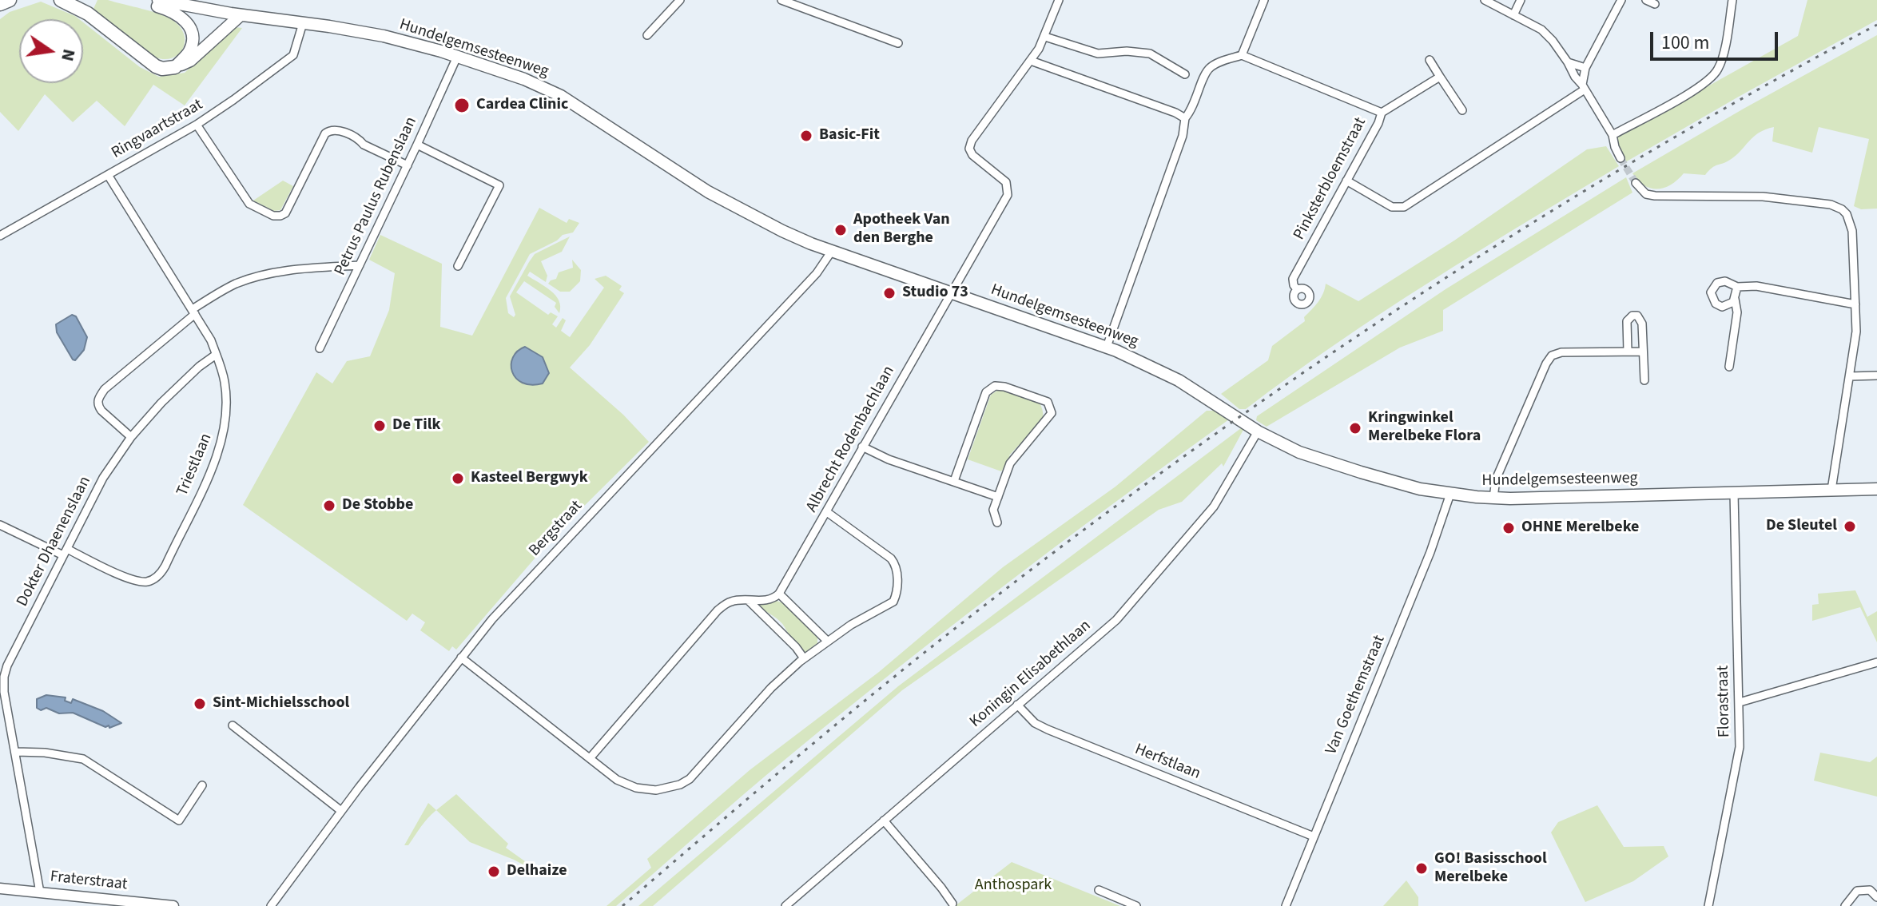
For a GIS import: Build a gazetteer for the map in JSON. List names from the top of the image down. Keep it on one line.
{"streets":{"main road":["Hundelgemsesteenweg"],"street":["Ringvaartstraat","Pinksterbloemstraat","Petrus Paulus Rubenslaan","Albrecht Rodenbachlaan","Triestlaan","Bergstraat","Dokter Dhaenenslaan","Koningin Elisabethlaan","Van Goethemstraat","Florastraat","Herfstlaan","Fraterstraat"]},"crossings":[["Hundelgemsesteenweg","Ringvaartstraat"],["Hundelgemsesteenweg","Petrus Paulus Rubenslaan"],["Hundelgemsesteenweg","Albrecht Rodenbachlaan"],["Hundelgemsesteenweg","Bergstraat"],["Hundelgemsesteenweg","Koningin Elisabethlaan"],["Hundelgemsesteenweg","Van Goethemstraat"],["Hundelgemsesteenweg","Florastraat"],["Ringvaartstraat","Triestlaan"],["Triestlaan","Dokter Dhaenenslaan"],["Dokter Dhaenenslaan","Fraterstraat"],["Koningin Elisabethlaan","Herfstlaan"],["Van Goethemstraat","Herfstlaan"]],"parks":["Anthospark"],"places":["Cardea Clinic","Basic-Fit","Apotheek Van den Berghe","Studio 73","De Tilk","Kringwinkel Merelbeke Flora","Kasteel Bergwyk","De Stobbe","De Sleutel","OHNE Merelbeke","Sint-Michielsschool","GO! Basisschool Merelbeke","Delhaize"],"scale_bar":"100 m","north":"right"}
